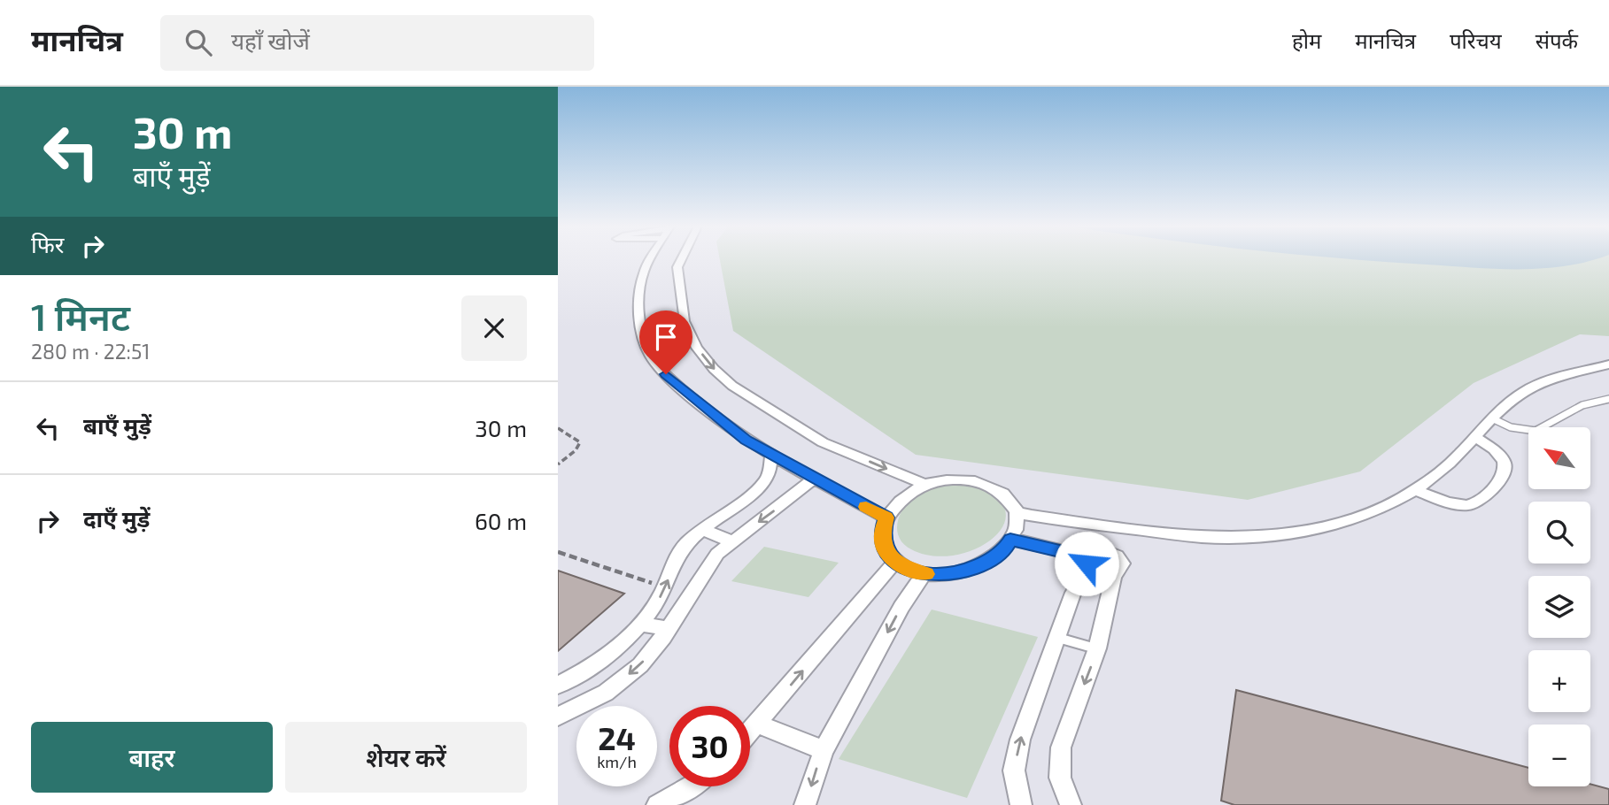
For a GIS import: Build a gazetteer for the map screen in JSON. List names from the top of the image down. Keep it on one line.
{"north":"top left","page":{"header":"मानचित्र","search":"यहाँ खोजें","nav":["होम","मानचित्र","परिचय","संपर्क"],"turn":["30 m","बाएँ मुड़ें"],"then":"फिर","heading":["1 मिनट","280 m · 22:51"],"list":[{"name":"बाएँ मुड़ें","value":"30 m"},{"name":"दाएँ मुड़ें","value":"60 m"}],"map_buttons":["+","−"],"speed":"24 km/h","limit":"30","buttons":["बाहर","शेयर करें"]}}
